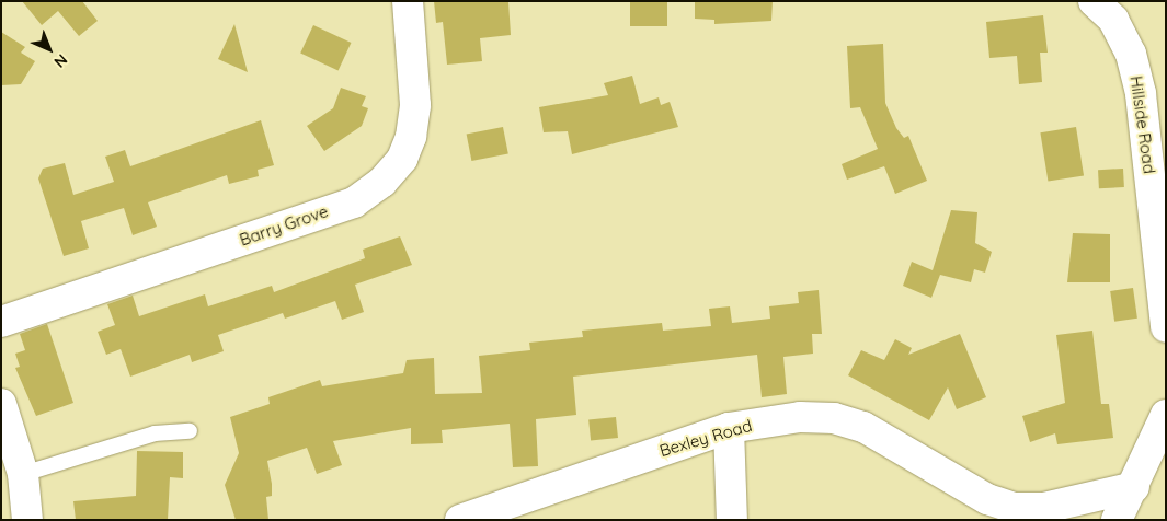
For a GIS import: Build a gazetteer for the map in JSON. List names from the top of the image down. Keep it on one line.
{"streets":{"street":["Hillside Road","Barry Grove","Bexley Road"]},"north":"bottom right"}
